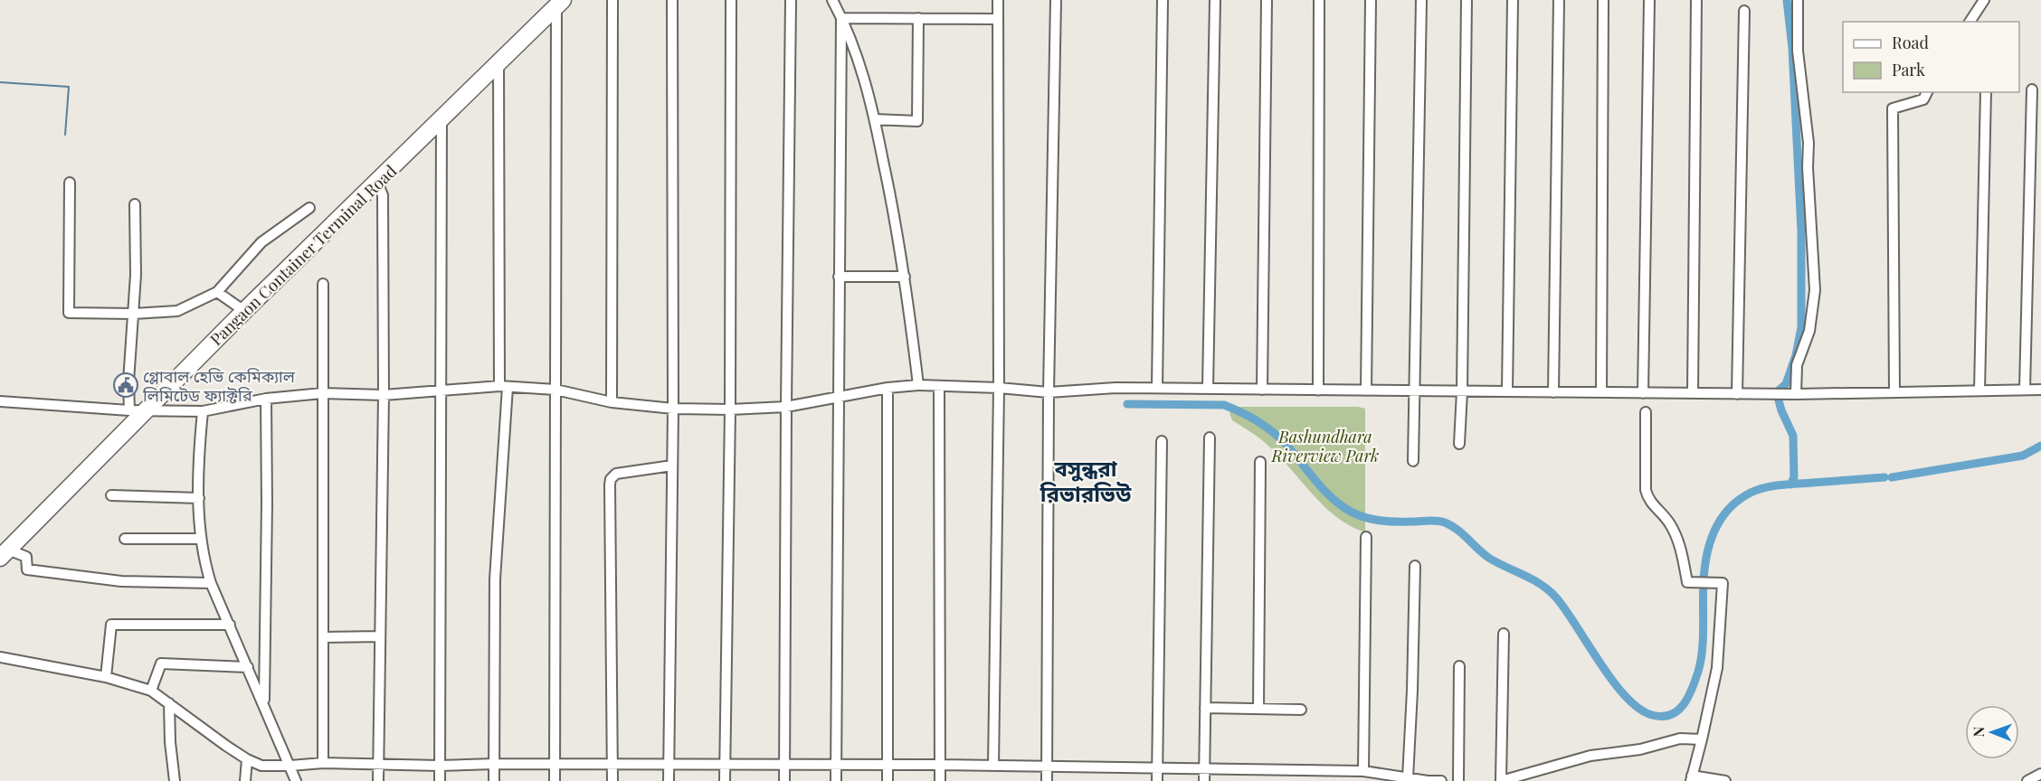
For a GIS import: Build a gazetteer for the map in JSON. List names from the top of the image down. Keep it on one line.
{"streets":{"highway":["Pangaon Container Terminal Road"]},"districts":["বসুন্ধরা রিভারভিউ"],"parks":["Bashundhara Riverview Park"],"places":{"public building":["গ্লোবাল হেভি কেমিক্যাল লিমিটেড ফ্যাক্টরি"]},"legend":["Road","Park"],"north":"left"}
